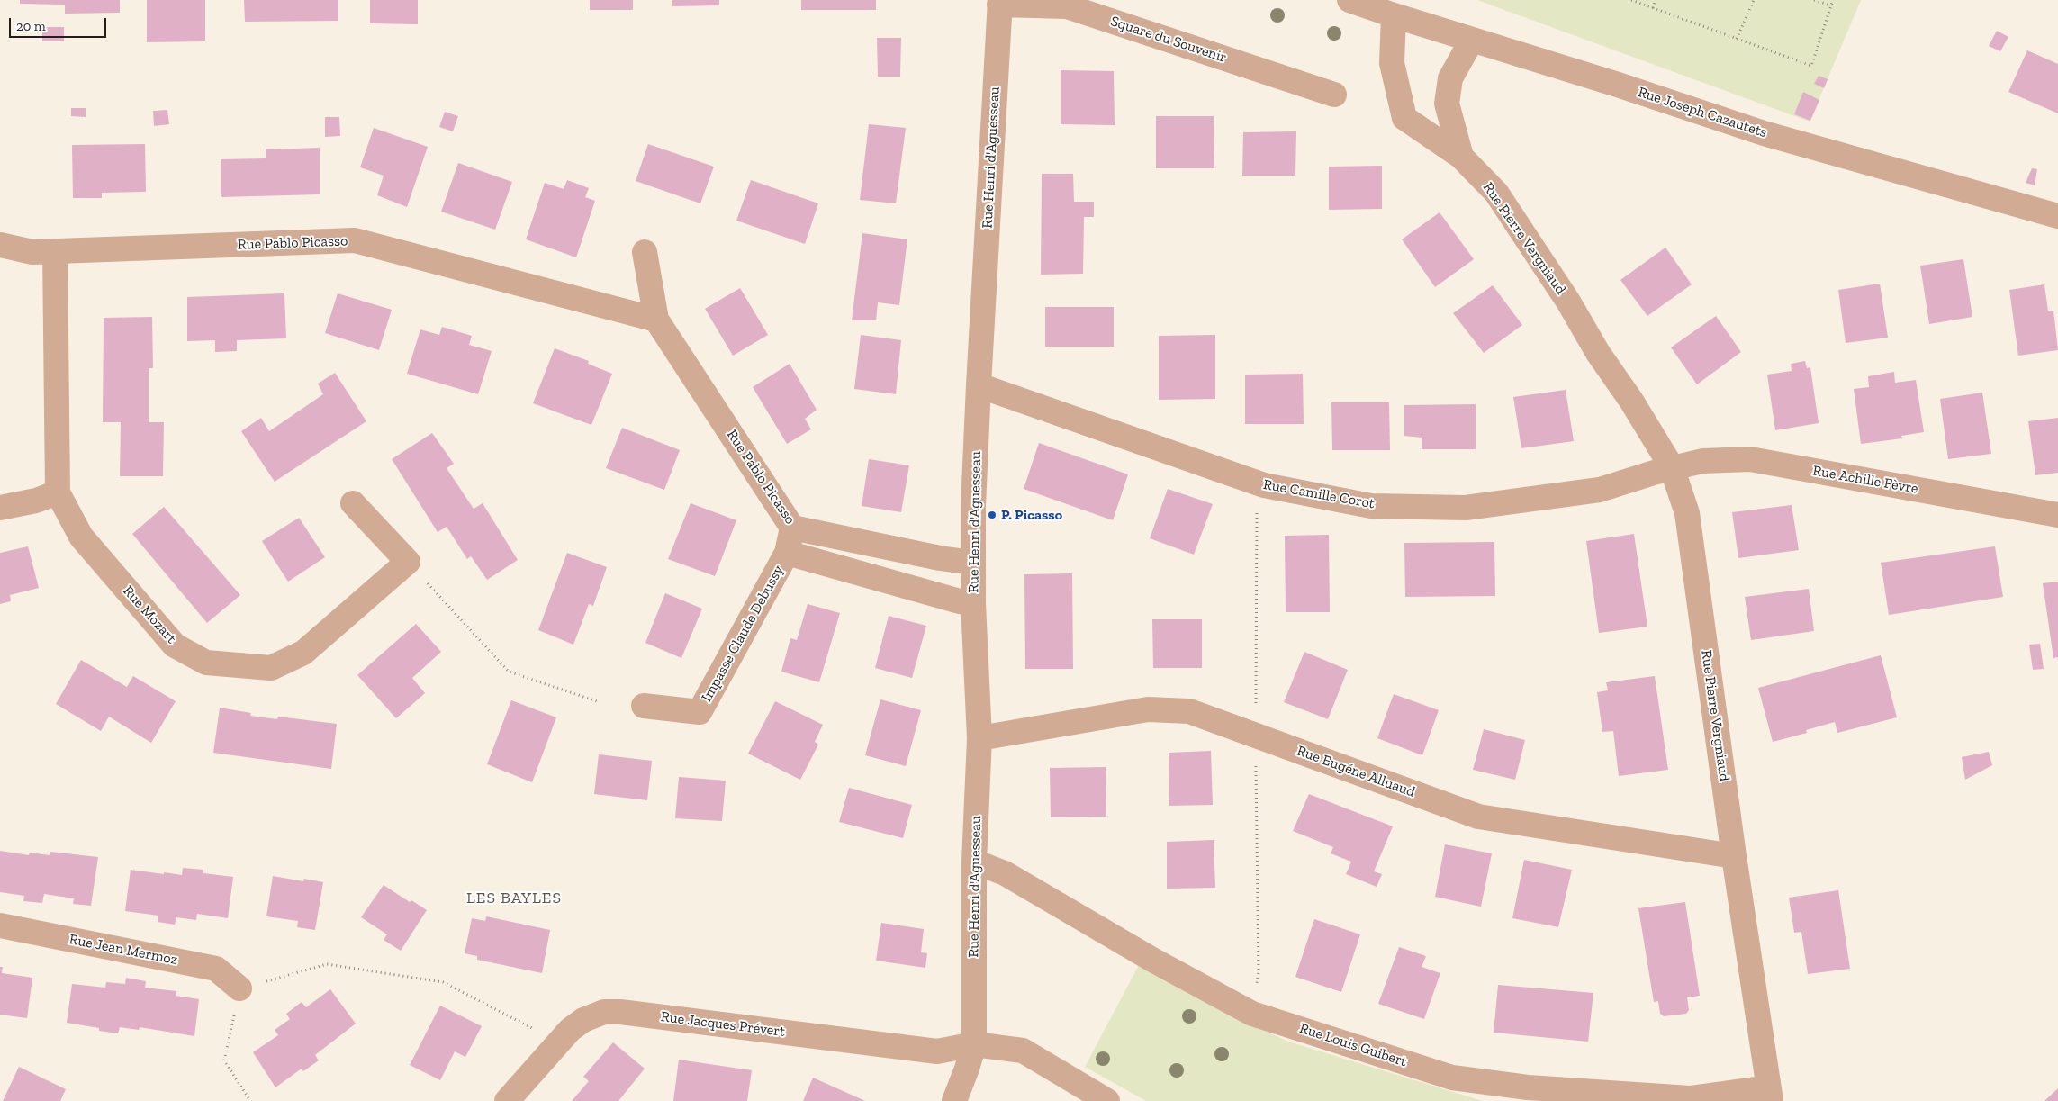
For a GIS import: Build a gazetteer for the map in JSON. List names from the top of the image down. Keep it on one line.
{"streets":{"street":["Square du Souvenir","Rue Joseph Cazautets","Rue Henri d'Aguesseau","Rue Pierre Vergniaud","Rue Pablo Picasso","Rue Achille Fèvre","Rue Camille Corot","Rue Mozart","Impasse Claude Debussy","Rue Eugéne Alluaud","Rue Jean Mermoz","Rue Jacques Prévert","Rue Louis Guibert"]},"crossings":[["Square du Souvenir","Rue Henri d'Aguesseau"],["Rue Joseph Cazautets","Rue Pierre Vergniaud"],["Rue Henri d'Aguesseau","Rue Pablo Picasso"],["Rue Henri d'Aguesseau","Rue Camille Corot"],["Rue Henri d'Aguesseau","Rue Eugéne Alluaud"],["Rue Henri d'Aguesseau","Rue Jacques Prévert"],["Rue Henri d'Aguesseau","Rue Louis Guibert"],["Rue Pierre Vergniaud","Rue Achille Fèvre"],["Rue Pierre Vergniaud","Rue Camille Corot"],["Rue Pierre Vergniaud","Rue Eugéne Alluaud"],["Rue Pierre Vergniaud","Rue Louis Guibert"],["Rue Pablo Picasso","Rue Mozart"],["Rue Pablo Picasso","Impasse Claude Debussy"],["Rue Achille Fèvre","Rue Camille Corot"]],"districts":["LES BAYLES"],"places":["P. Picasso"],"scale_bar":"20 m"}
